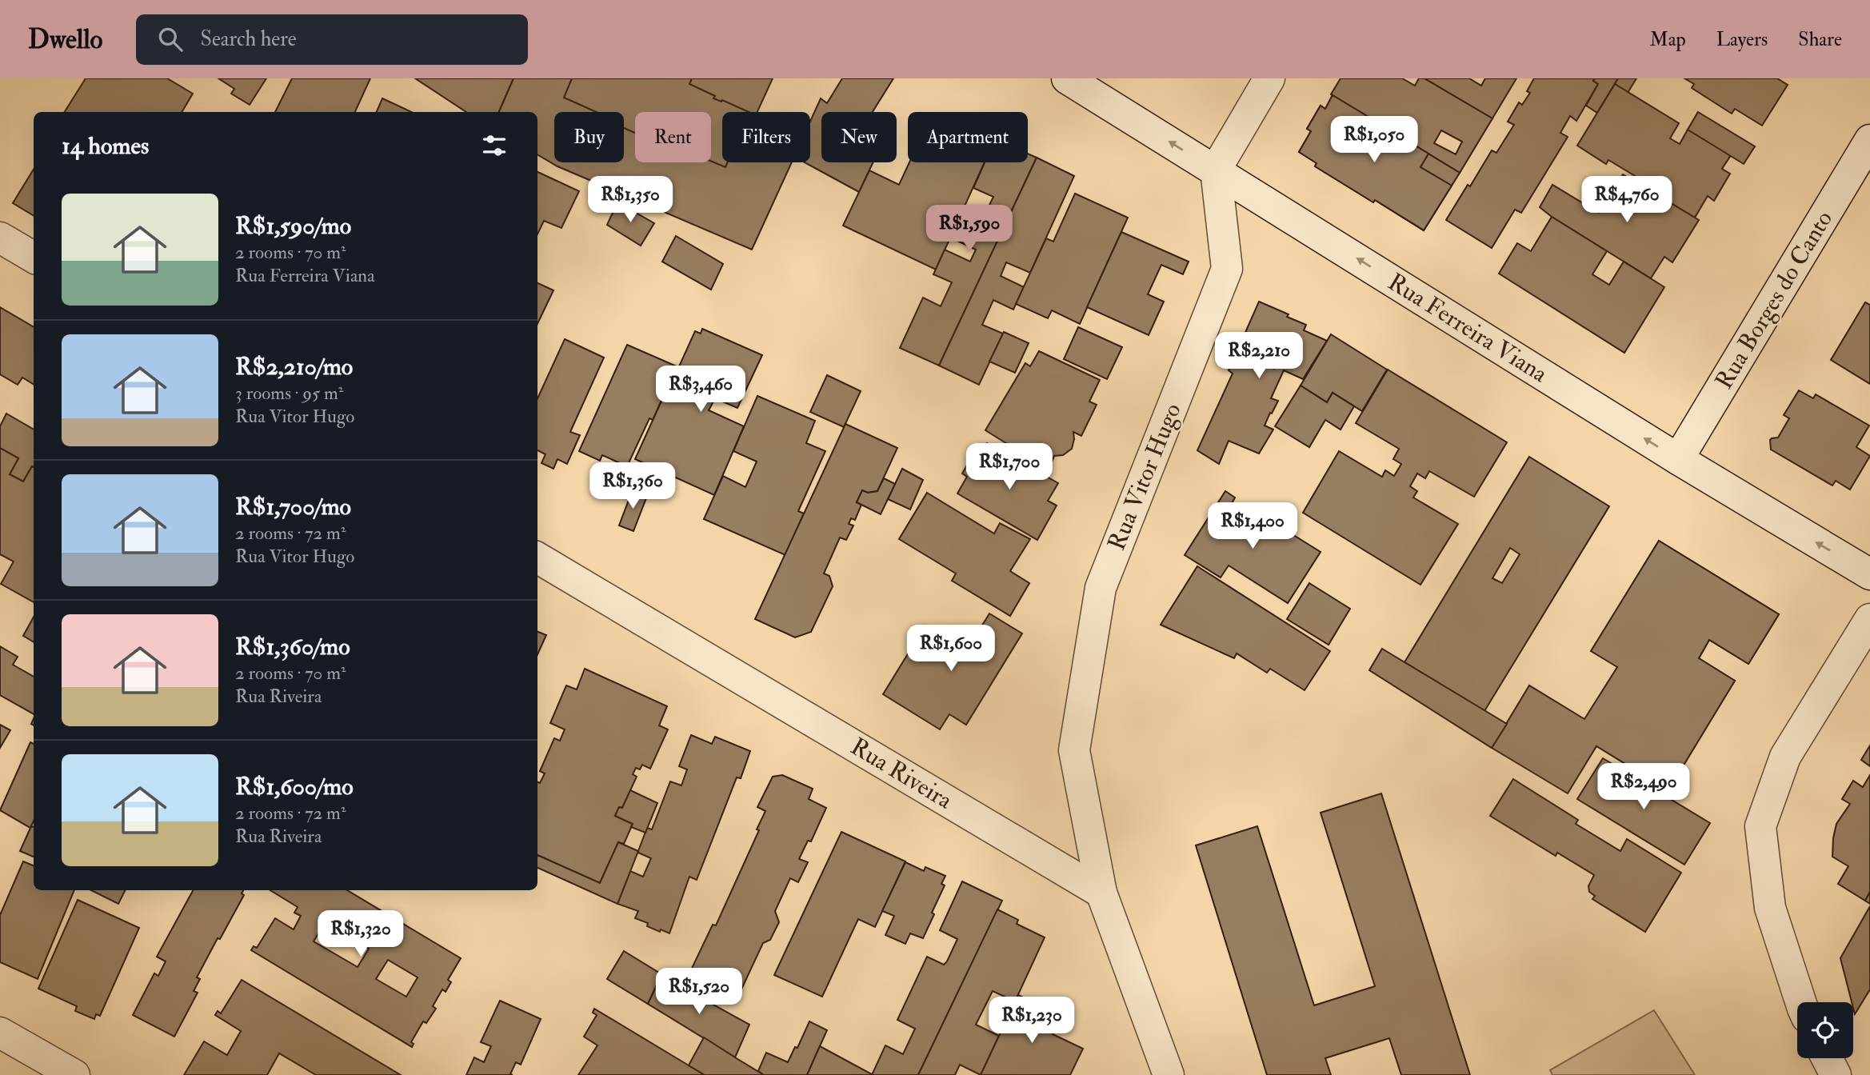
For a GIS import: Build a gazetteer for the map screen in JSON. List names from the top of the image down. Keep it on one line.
{"streets":{"street":["Rua Borges do Canto","Rua Ferreira Viana","Rua Vitor Hugo","Rua Riveira"]},"crossings":[["Rua Borges do Canto","Rua Ferreira Viana"],["Rua Ferreira Viana","Rua Vitor Hugo"],["Rua Vitor Hugo","Rua Riveira"]],"one_way":["Rua Ferreira Viana"],"page":{"header":"Dwello","search":"Search here","nav":["Map","Layers","Share"],"chip":["Buy","Rent","Filters","New","Apartment"],"heading":"14 homes","price":["R$1,050","R$1,350","R$4,760","R$1,590","R$2,210","R$3,460","R$1,700","R$1,360","R$1,400","R$1,600","R$2,490","R$1,320","R$1,520","R$1,230"],"list":[{"name":"R$1,590/mo","note":"2 rooms · 70 m² · Rua Ferreira Viana"},{"name":"R$2,210/mo","note":"3 rooms · 95 m² · Rua Vitor Hugo"},{"name":"R$1,700/mo","note":"2 rooms · 72 m² · Rua Vitor Hugo"},{"name":"R$1,360/mo","note":"2 rooms · 70 m² · Rua Riveira"},{"name":"R$1,600/mo","note":"2 rooms · 72 m² · Rua Riveira"}]}}
